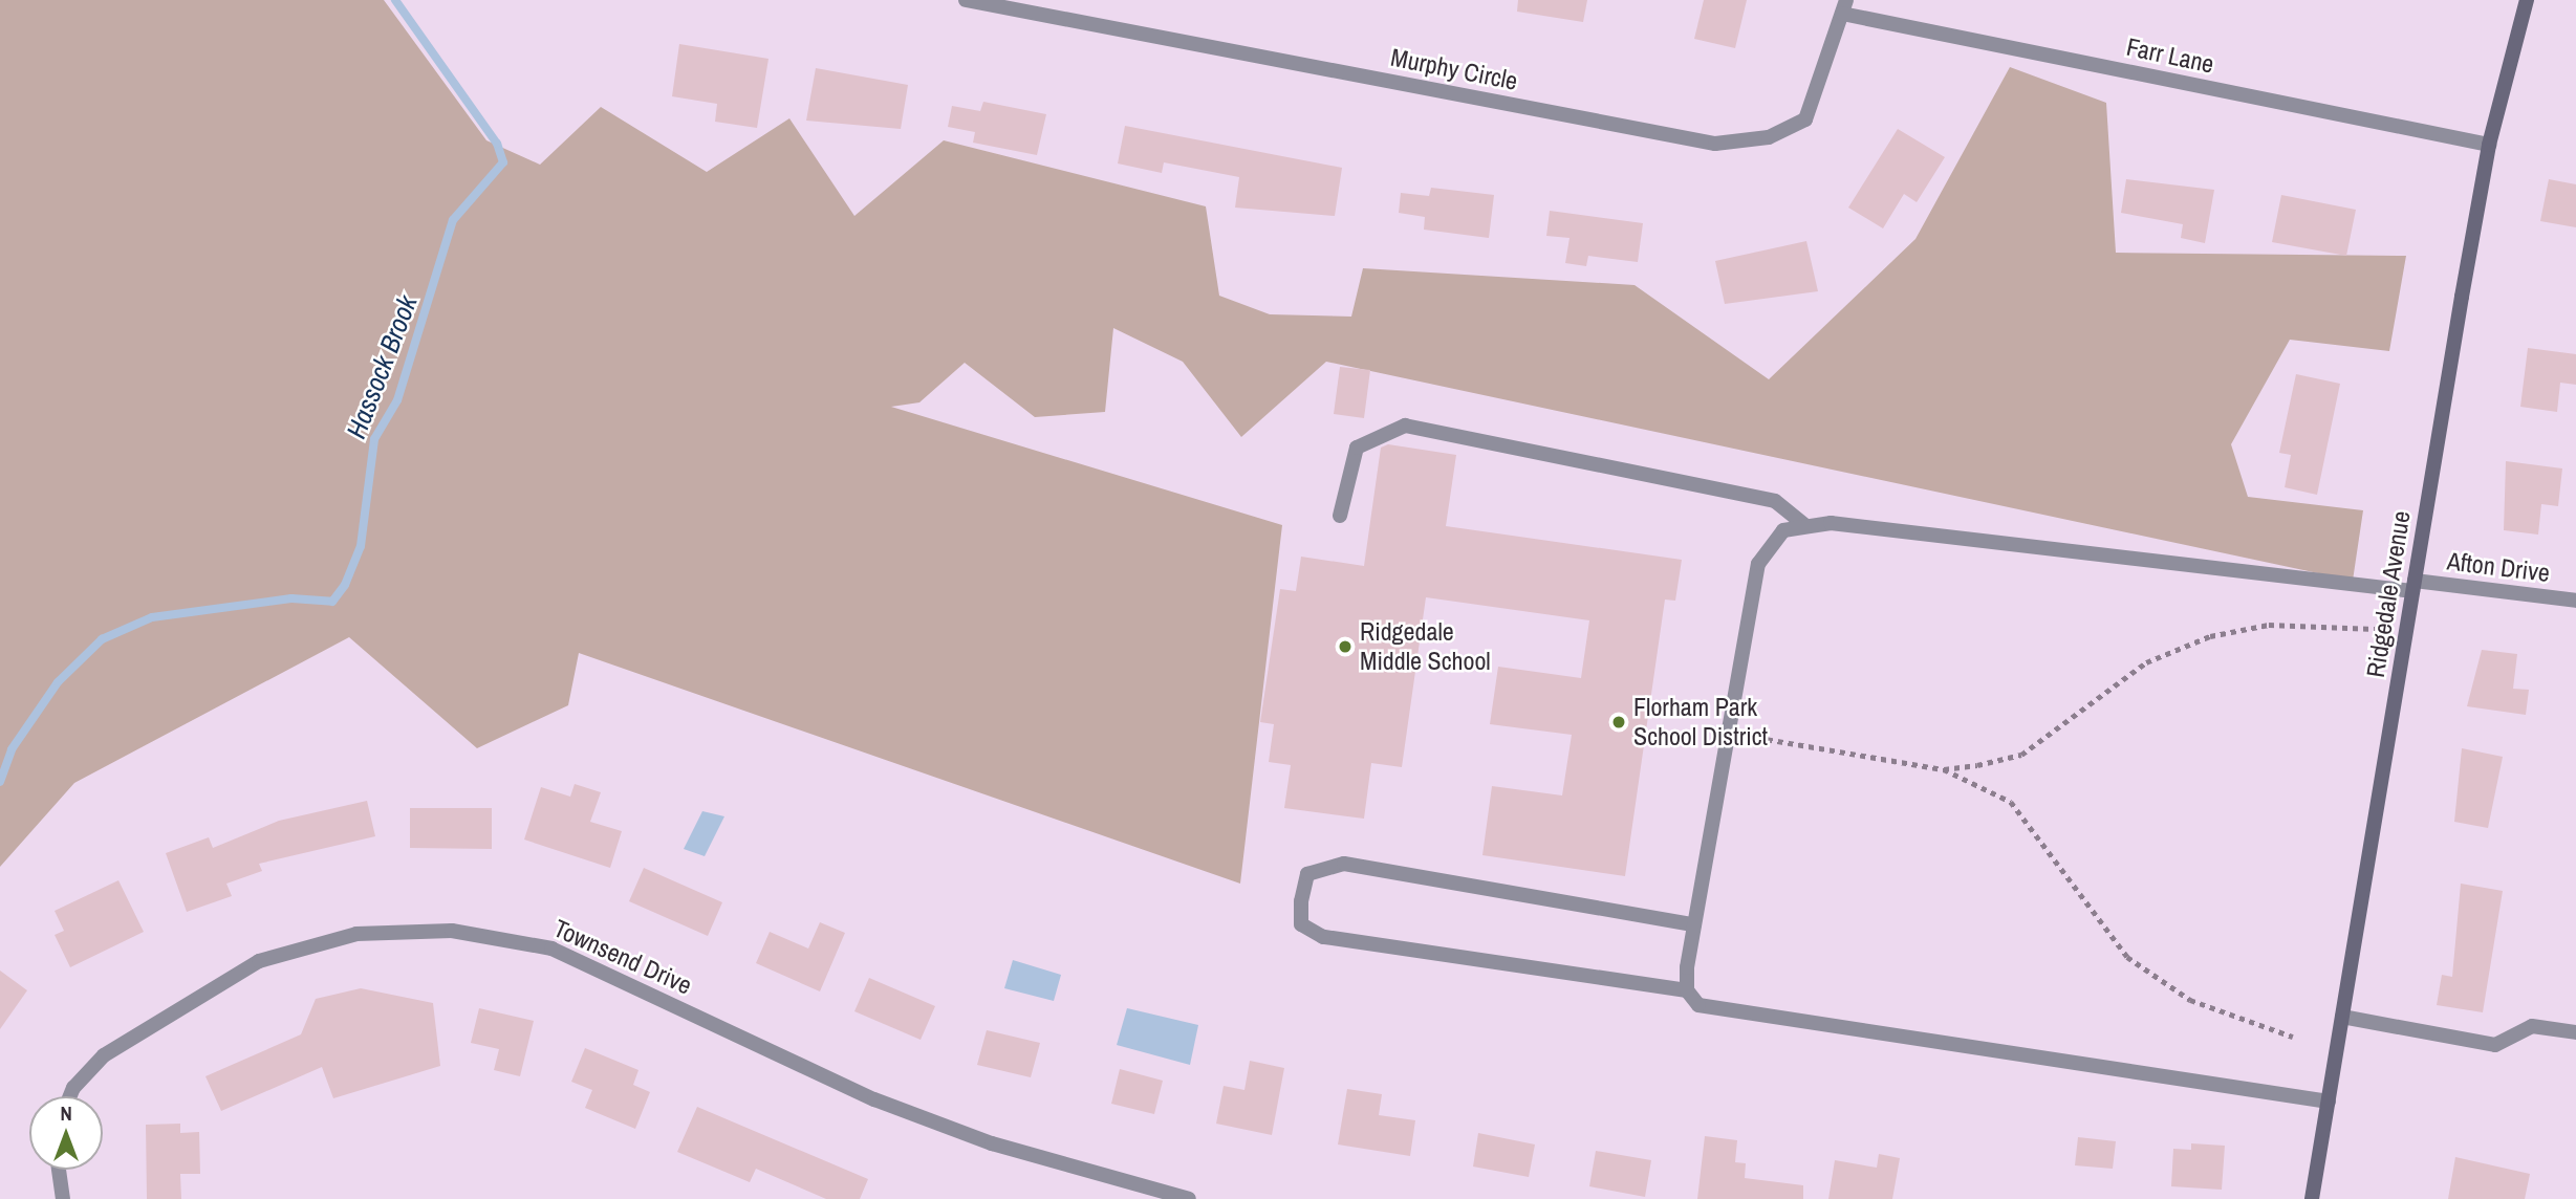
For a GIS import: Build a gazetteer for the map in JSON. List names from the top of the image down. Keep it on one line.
{"streets":{"main road":["Ridgedale Avenue"],"street":["Farr Lane","Murphy Circle","Afton Drive","Townsend Drive"]},"crossings":[["Farr Lane","Murphy Circle"],["Farr Lane","Ridgedale Avenue"],["Afton Drive","Ridgedale Avenue"]],"water":["Hassock Brook"],"places":["Ridgedale Middle School","Florham Park School District"],"north":"top"}
